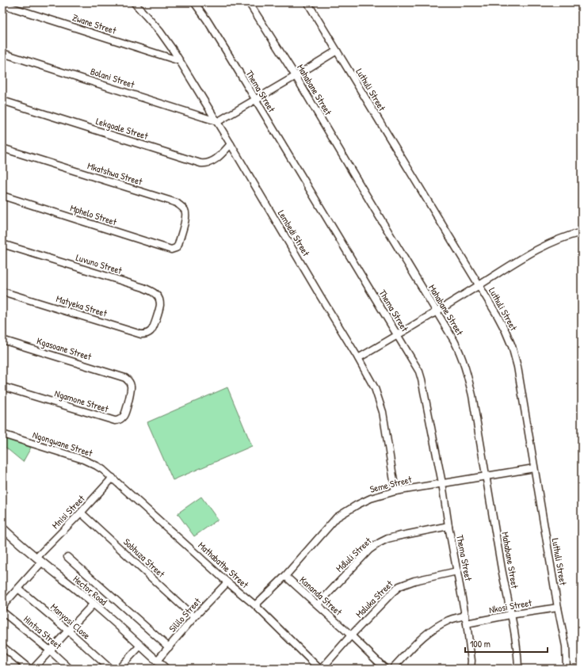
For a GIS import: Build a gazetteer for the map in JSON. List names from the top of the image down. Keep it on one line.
{"streets":{"street":["Zwane Street","Bolani Street","Mahabane Street","Luthuli Street","Thema Street","Lekgoale Street","Mkatshwa Street","Mphelo Street","Lembedi Street","Luvuno Street","Matyeka Street","Kgasoane Street","Ngamone Street","Ngongwane Street","Seme Street","Mnisi Street","Mdluli Street","Sobhuza Street","Mathabathe Street","Hector Road","Kananda Street","Maluka Street","Nkosi Street","Sililo Street","Manyosi Close","Hintsa Street"]},"crossings":[["Zwane Street","Lembedi Street"],["Bolani Street","Lembedi Street"],["Mahabane Street","Seme Street"],["Mahabane Street","Nkosi Street"],["Luthuli Street","Seme Street"],["Luthuli Street","Nkosi Street"],["Thema Street","Seme Street"],["Thema Street","Mdluli Street"],["Thema Street","Maluka Street"],["Thema Street","Nkosi Street"],["Lekgoale Street","Lembedi Street"],["Mkatshwa Street","Mphelo Street"],["Lembedi Street","Seme Street"],["Luvuno Street","Matyeka Street"],["Kgasoane Street","Ngamone Street"],["Ngongwane Street","Mnisi Street"],["Ngongwane Street","Mathabathe Street"],["Seme Street","Mathabathe Street"],["Seme Street","Kananda Street"],["Mnisi Street","Sobhuza Street"],["Mnisi Street","Mathabathe Street"],["Mnisi Street","Hector Road"],["Mnisi Street","Manyosi Close"],["Mdluli Street","Kananda Street"],["Sobhuza Street","Sililo Street"],["Mathabathe Street","Sililo Street"],["Hector Road","Sililo Street"],["Kananda Street","Maluka Street"]],"scale_bar":"100 m"}
